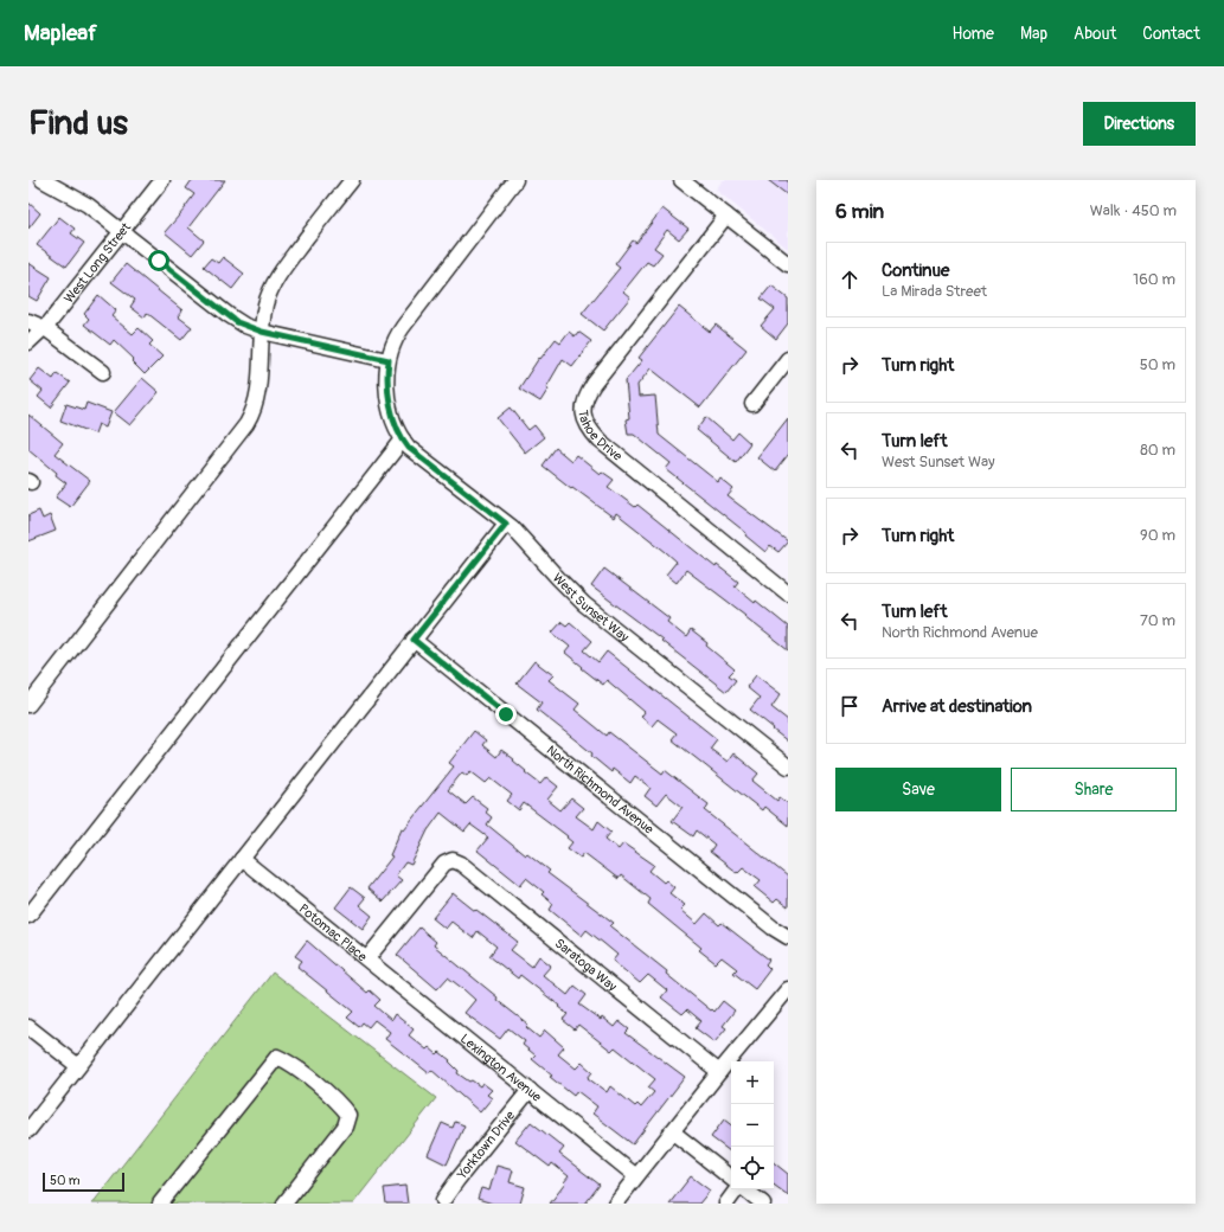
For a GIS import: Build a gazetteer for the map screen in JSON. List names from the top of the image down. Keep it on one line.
{"streets":{"street":["West Long Street","Tahoe Drive","West Sunset Way","North Richmond Avenue","Potomac Place","Saratoga Way","Lexington Avenue","Yorktown Drive"]},"crossings":[["Potomac Place","Saratoga Way"],["Potomac Place","Lexington Avenue"],["Lexington Avenue","Yorktown Drive"]],"scale_bar":"50 m","page":{"header":"Mapleaf","nav":["Home","Map","About","Contact"],"buttons":["Directions",["Save","Share"]],"title":"Find us","heading":["6 min","Walk · 450 m"],"list":[["Continue","La Mirada Street","160 m"],["Turn right","50 m"],["Turn left","West Sunset Way","80 m"],["Turn right","90 m"],["Turn left","North Richmond Avenue","70 m"],"Arrive at destination"],"map_buttons":["+","−"],"scale":"50 m"}}
